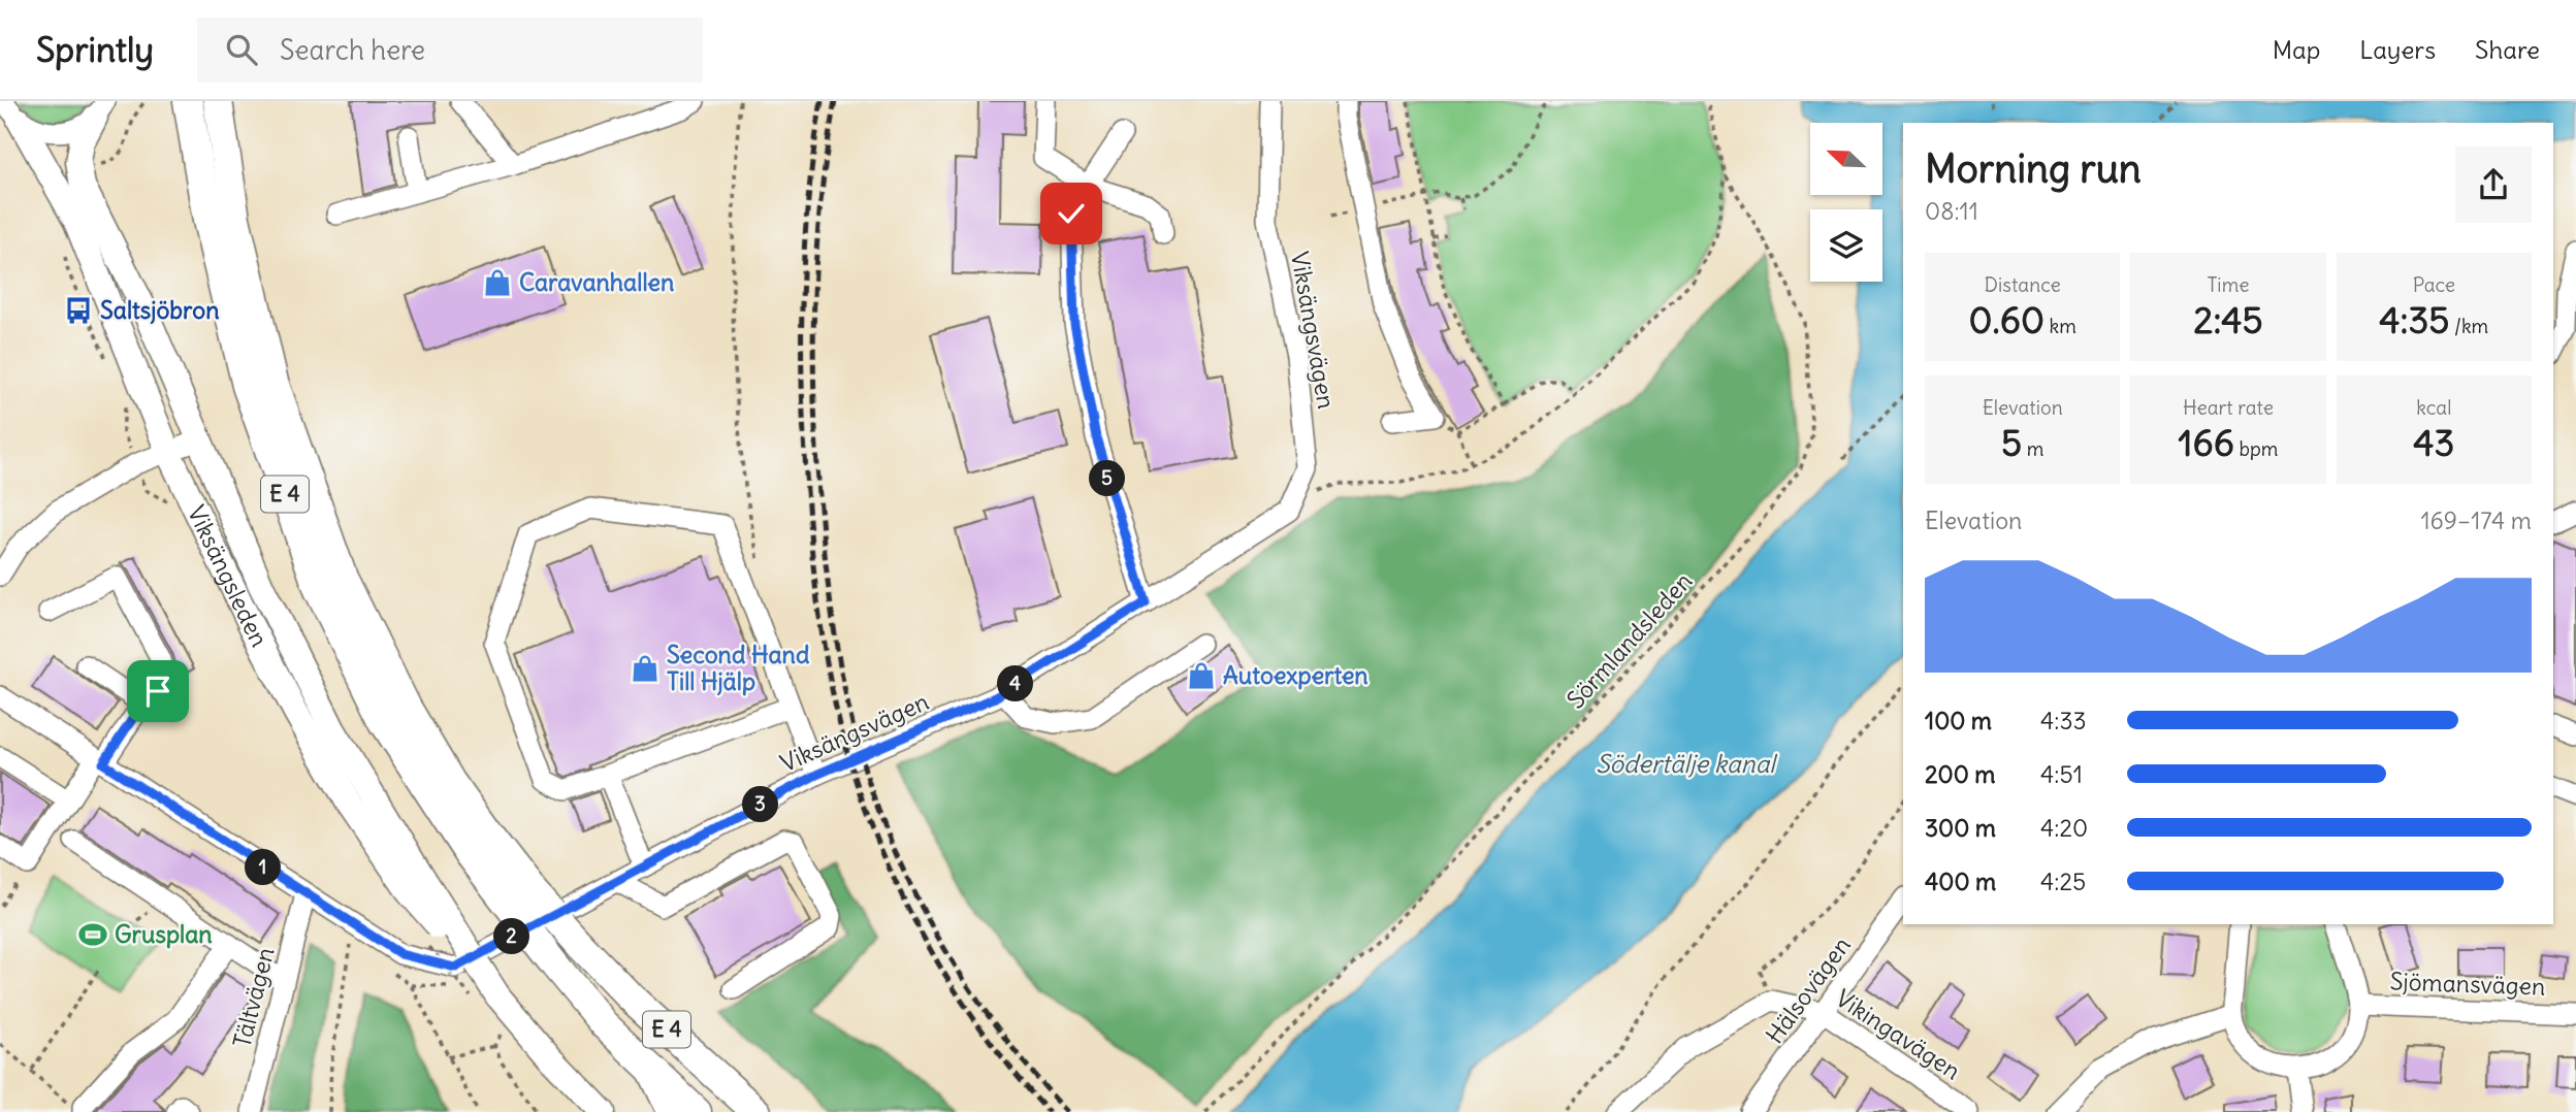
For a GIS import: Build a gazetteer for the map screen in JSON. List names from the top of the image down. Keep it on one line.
{"streets":{"highway":["E 4"],"main road":["Viksängsleden"],"street":["Viksängsvägen","Sjömansvägen","Hälsovägen","Tältvägen","Vikingavägen"],"path":["Sörmlandsleden"]},"crossings":[["Viksängsvägen","Tältvägen"],["Hälsovägen","Vikingavägen"]],"water":["Södertälje kanal"],"places":{"shop":["Caravanhallen","Second Hand Till Hjälp","Autoexperten"],"bus stop":["Saltsjöbron"],"sports":["Grusplan"]},"north":"top left","page":{"header":"Sprintly","search":"Search here","nav":["Map","Layers","Share"],"heading":["Morning run","08:11"],"stats":[["Distance","0.60 km"],["Time","2:45"],["Pace","4:35 /km"],["Elevation","5 m"],["Heart rate","166 bpm"],["kcal","43"]],"pins":["5","4","3","1","2"],"chart":["Elevation","169–174 m"],"list":[{"name":"100 m","note":"4:33"},{"name":"200 m","note":"4:51"},{"name":"300 m","note":"4:20"},{"name":"400 m","note":"4:25"}]}}
